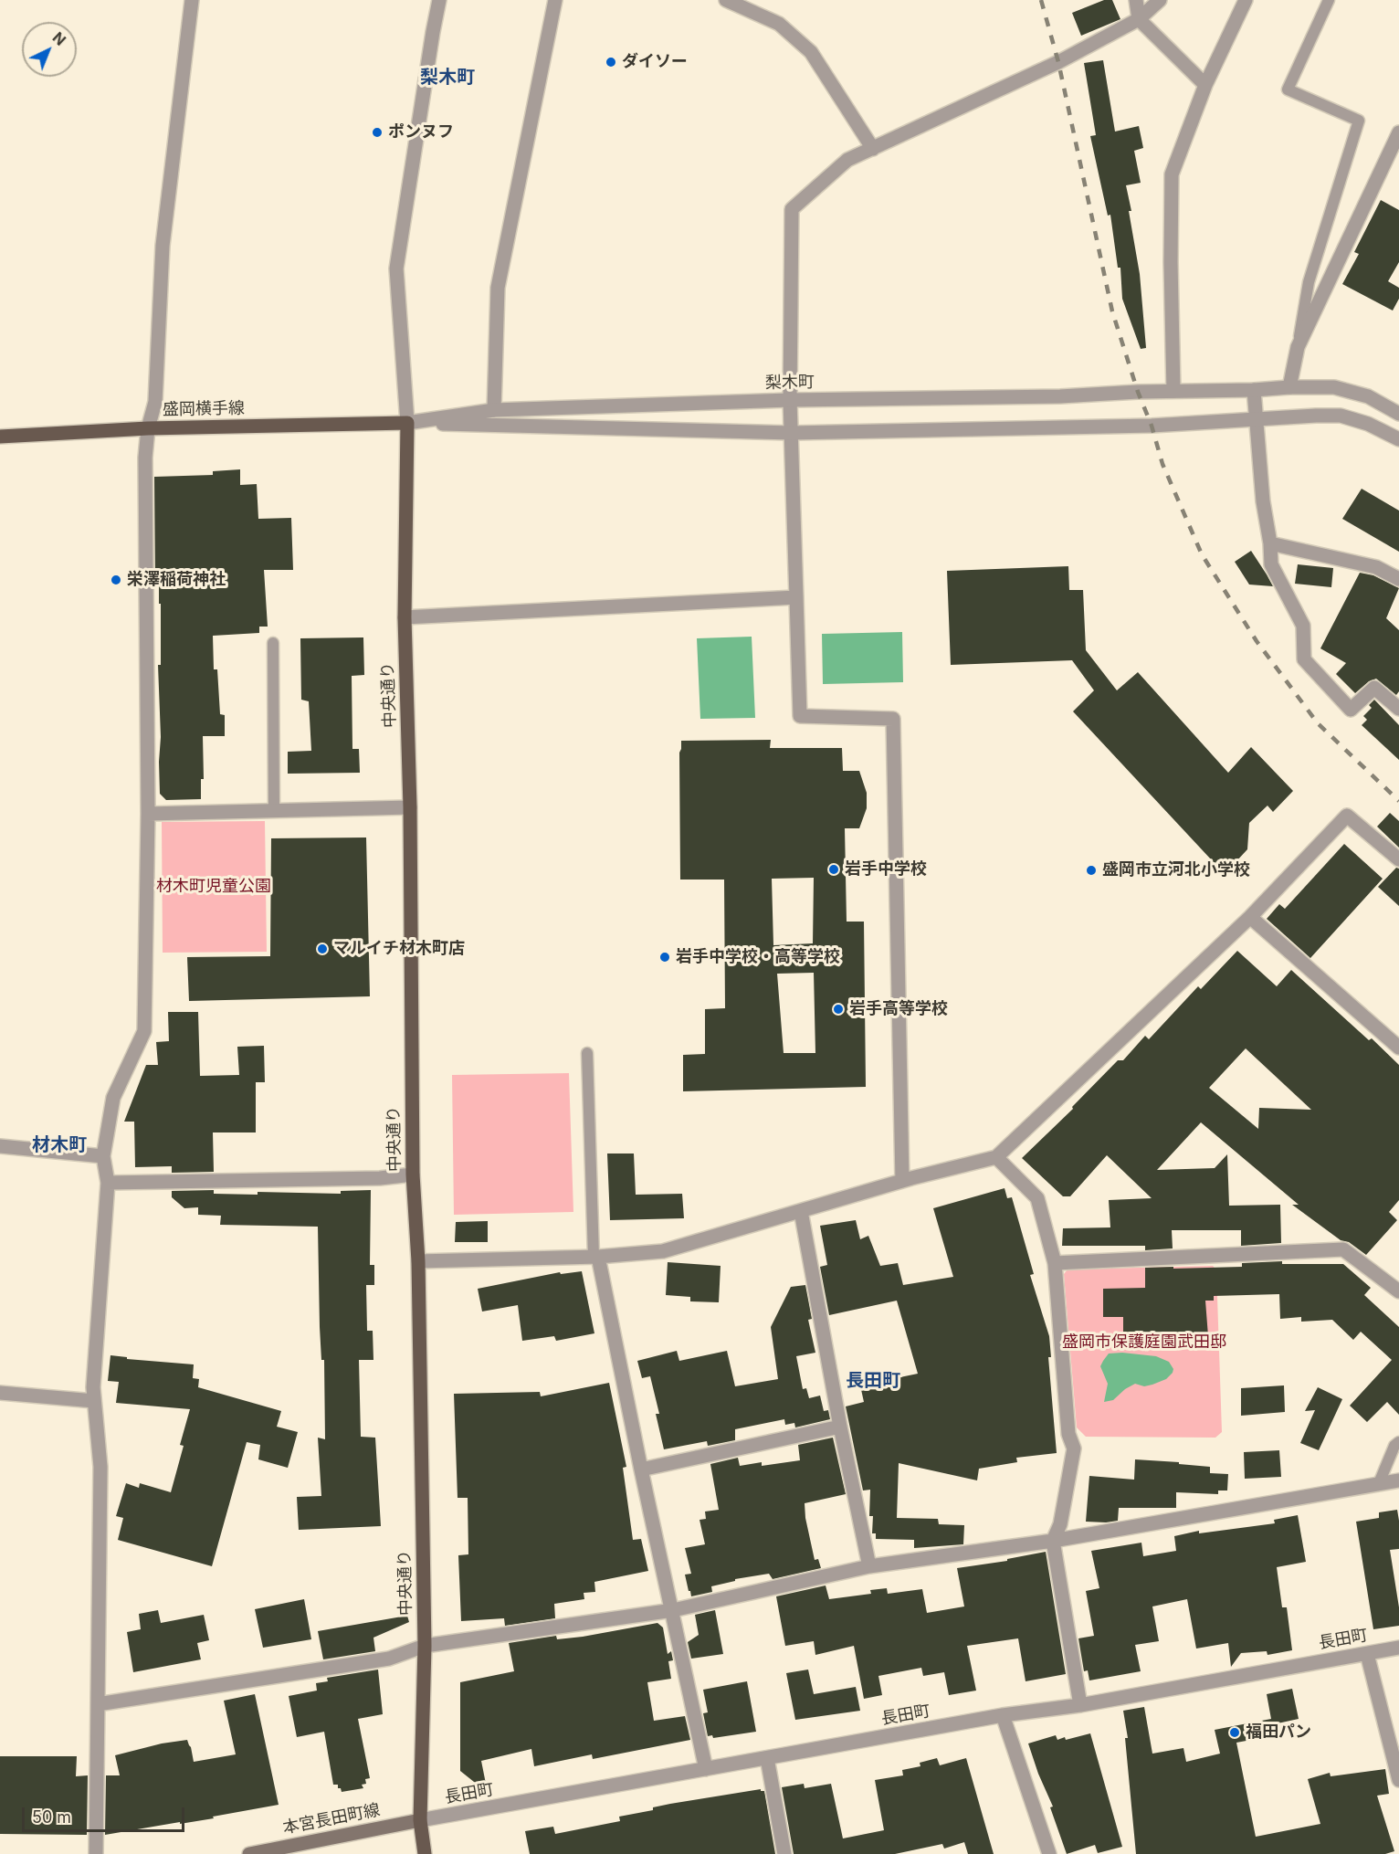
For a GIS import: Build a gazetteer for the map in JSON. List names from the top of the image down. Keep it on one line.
{"streets":{"main road":["盛岡横手線","中央通り","本宮長田町線"],"street":["梨木町","長田町"]},"crossings":[["梨木町","盛岡横手線"],["梨木町","中央通り"],["盛岡横手線","中央通り"],["中央通り","長田町"],["中央通り","本宮長田町線"],["長田町","本宮長田町線"]],"districts":["梨木町","材木町","長田町"],"parks":["材木町児童公園","盛岡市保護庭園武田邸"],"places":["ダイソー","ポンヌフ","栄澤稲荷神社","岩手中学校","盛岡市立河北小学校","マルイチ材木町店","岩手中学校・高等学校","岩手高等学校","福田パン"],"scale_bar":"50 m","north":"top right"}
